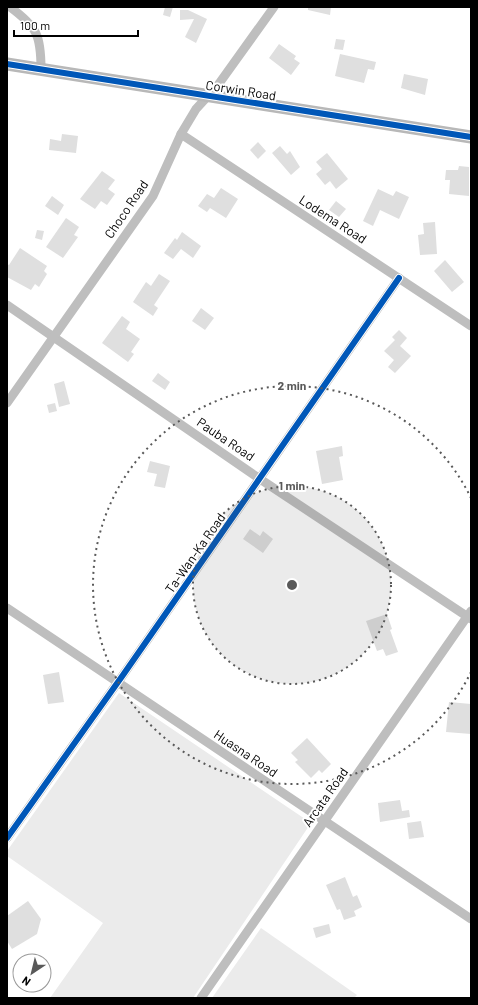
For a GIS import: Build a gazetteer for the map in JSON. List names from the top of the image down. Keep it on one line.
{"streets":{"main road":["Corwin Road"],"street":["Choco Road","Lodema Road","Pauba Road","Ta-Wan-Ka Road","Huasna Road","Arcata Road"]},"crossings":[["Corwin Road","Choco Road"],["Choco Road","Lodema Road"],["Choco Road","Pauba Road"],["Lodema Road","Ta-Wan-Ka Road"],["Pauba Road","Ta-Wan-Ka Road"],["Pauba Road","Arcata Road"],["Ta-Wan-Ka Road","Huasna Road"],["Huasna Road","Arcata Road"]],"scale_bar":"100 m","north":"bottom left","rings":["2 min","1 min"]}
